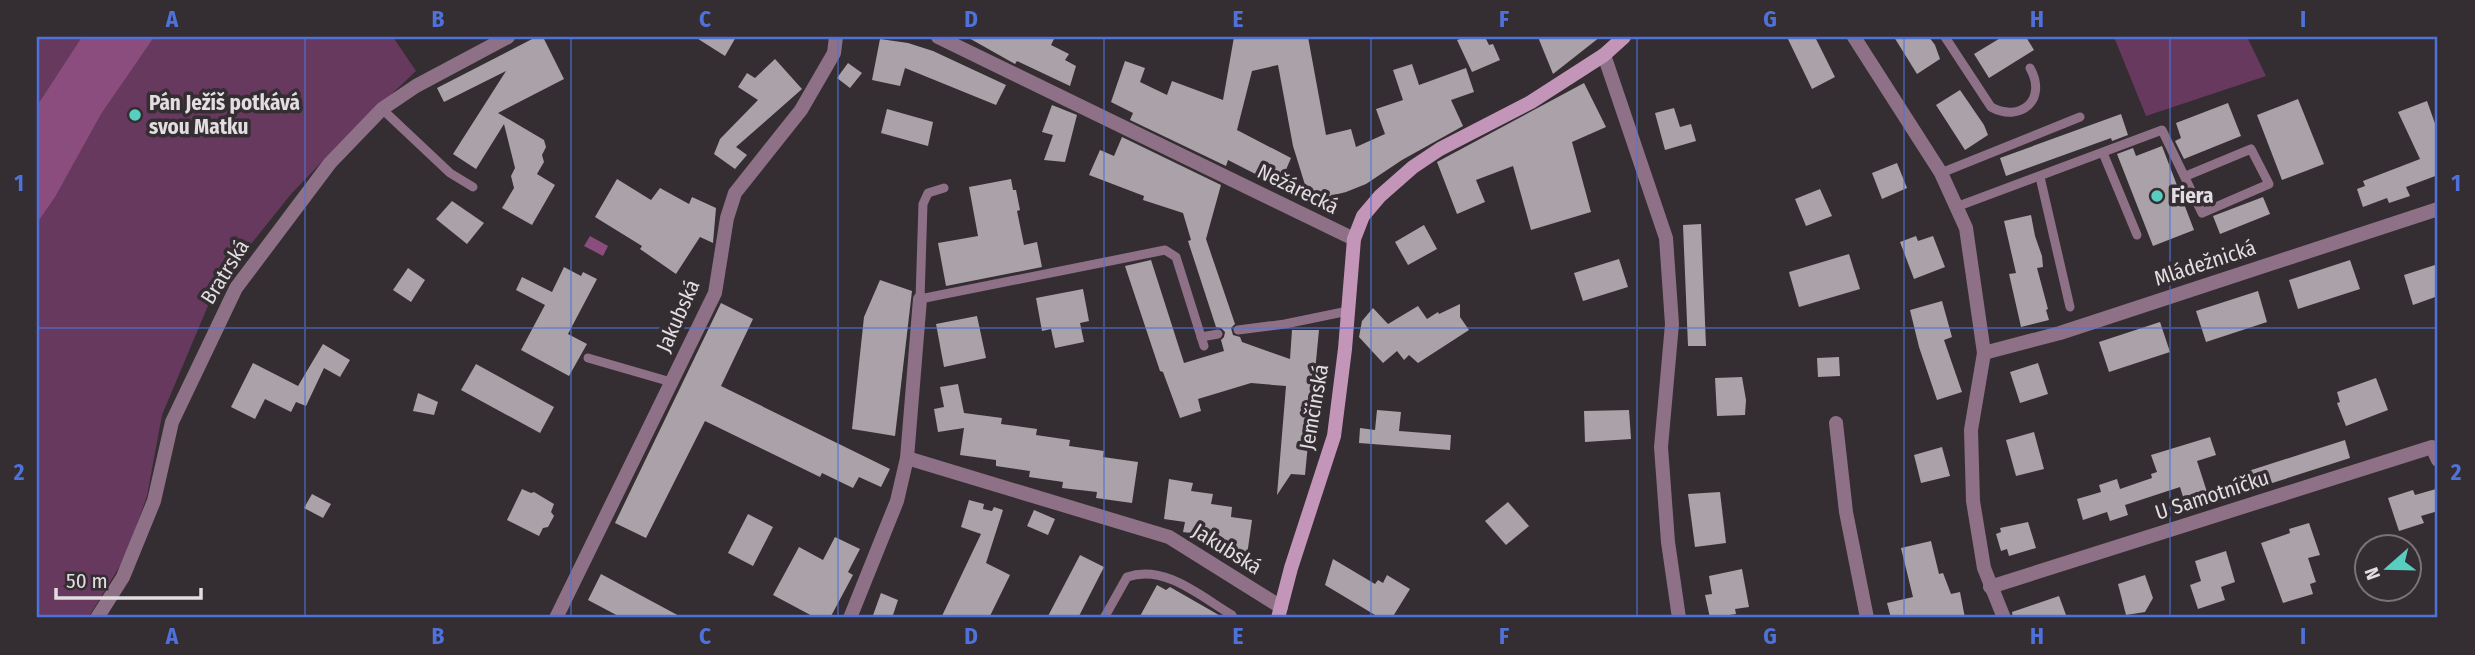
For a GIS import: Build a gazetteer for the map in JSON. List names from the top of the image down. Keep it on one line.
{"streets":{"street":["Nežárecká","Mládežnická","Bratrská","Jakubská","Jemčinská","U Samotníčku"]},"crossings":[["Nežárecká","Jemčinská"],["Jakubská","Jemčinská"]],"places":["Pán Ježíš potkává svou Matku","Fiera"],"scale_bar":"50 m","north":"left","grid":{"columns":["A","B","C","D","E","F","G","H","I"],"rows":["1","2"]}}
